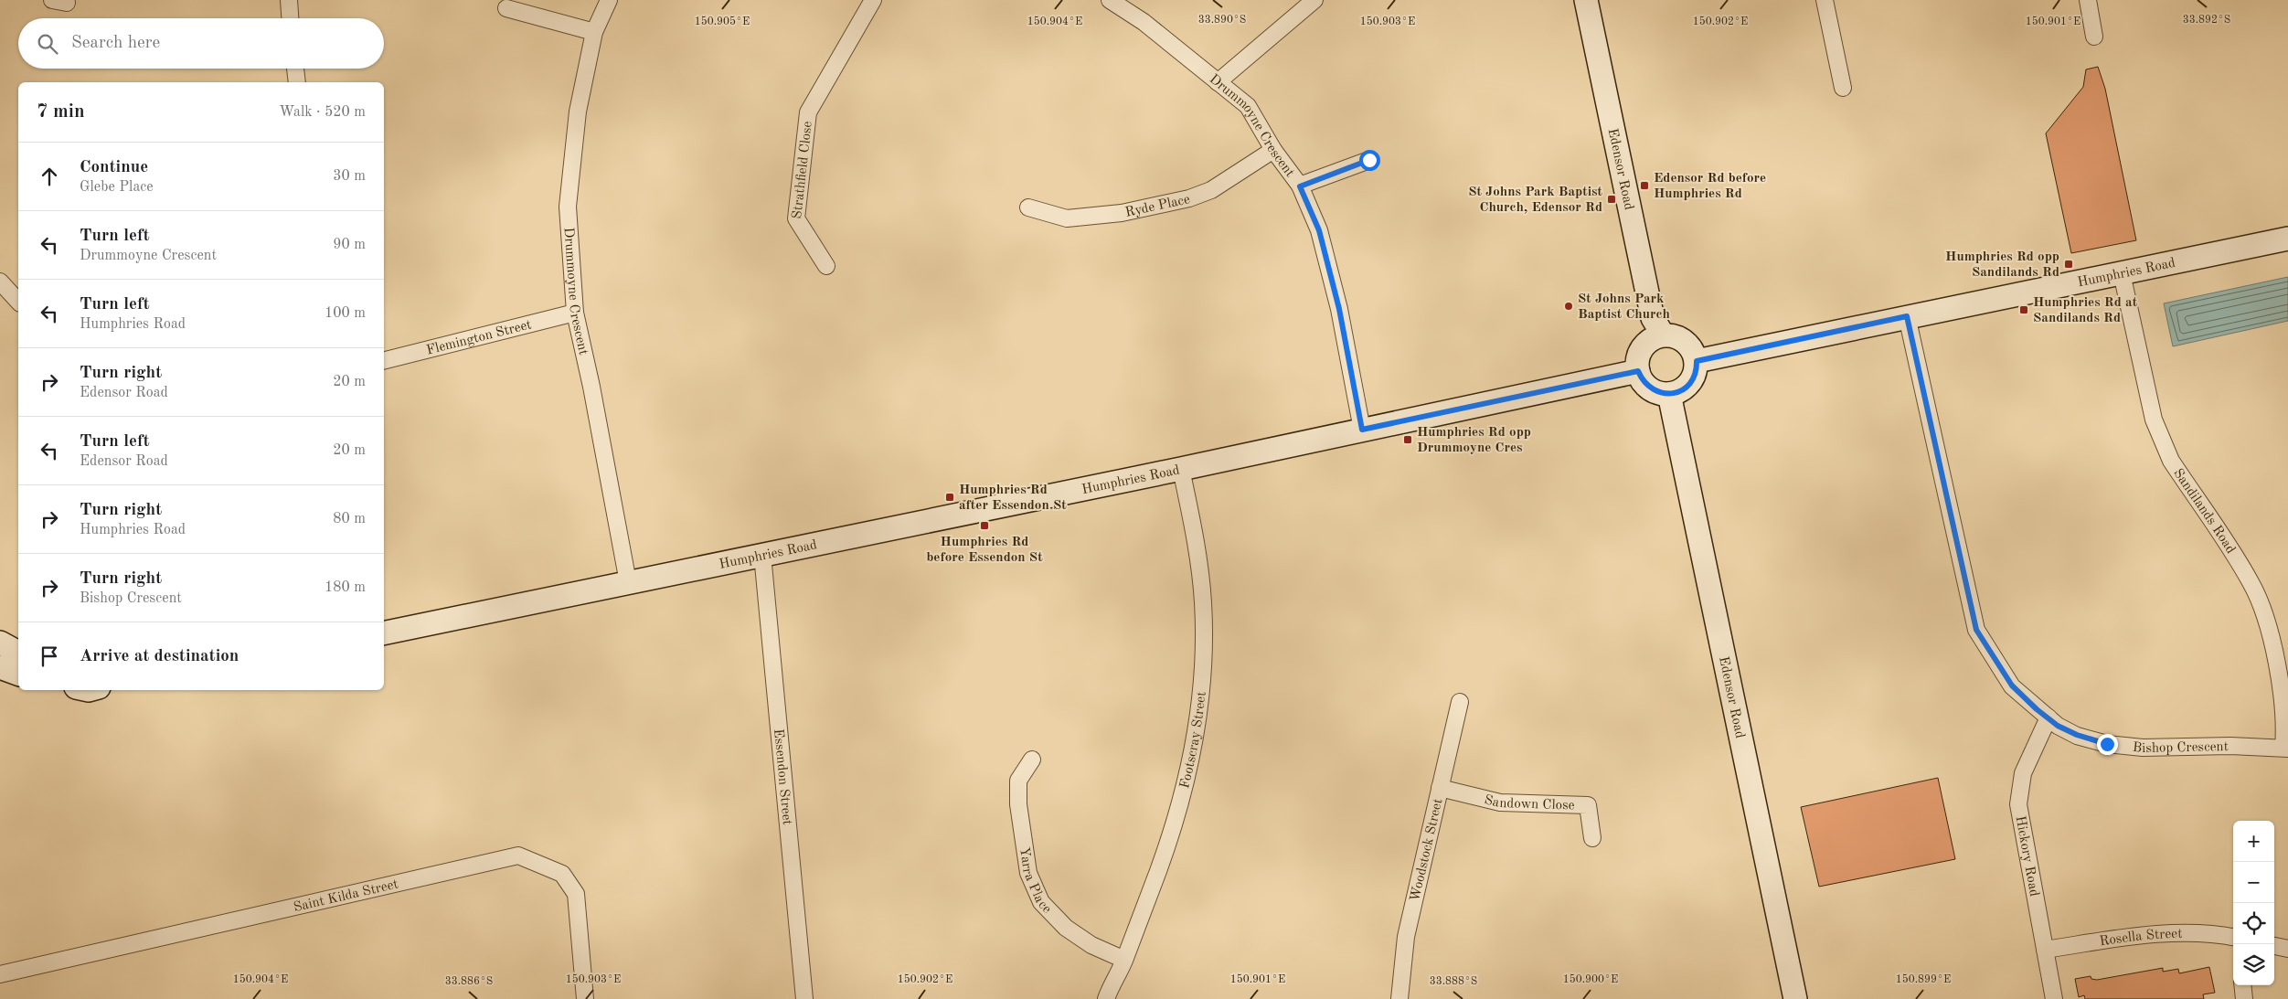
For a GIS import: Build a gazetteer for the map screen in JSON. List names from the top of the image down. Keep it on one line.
{"streets":{"main road":["Edensor Road","Humphries Road"],"street":["Drummoyne Crescent","Strathfield Close","Ryde Place","Flemington Street","Sandilands Road","Footscray Street","Bishop Crescent","Essendon Street","Sandown Close","Woodstock Street","Hickory Road","Yarra Place","Saint Kilda Street","Rosella Street"]},"crossings":[["Drummoyne Crescent","Ryde Place"],["Drummoyne Crescent","Humphries Road"],["Drummoyne Crescent","Flemington Street"],["Edensor Road","Humphries Road"],["Humphries Road","Sandilands Road"],["Humphries Road","Footscray Street"],["Humphries Road","Bishop Crescent"],["Humphries Road","Essendon Street"],["Sandilands Road","Bishop Crescent"],["Footscray Street","Yarra Place"],["Bishop Crescent","Hickory Road"],["Sandown Close","Woodstock Street"],["Hickory Road","Rosella Street"]],"places":{"transit":["Edensor Rd before Humphries Rd","St Johns Park Baptist Church, Edensor Rd","Humphries Rd opp Sandilands Rd","Humphries Rd at Sandilands Rd","Humphries Rd opp Drummoyne Cres","Humphries Rd after Essendon St","Humphries Rd before Essendon St"],"other":["St Johns Park Baptist Church"]},"page":{"search":"Search here","heading":["7 min","Walk · 520 m"],"list":[["Continue","Glebe Place","30 m"],["Turn left","Drummoyne Crescent","90 m"],["Turn left","Humphries Road","100 m"],["Turn right","Edensor Road","20 m"],["Turn left","Edensor Road","20 m"],["Turn right","Humphries Road","80 m"],["Turn right","Bishop Crescent","180 m"],"Arrive at destination"],"map_buttons":["+","−"]},"coordinates":["33.892°S","33.890°S","150.905°E","150.904°E","150.903°E","150.902°E","150.901°E","150.900°E","150.899°E","33.886°S","33.888°S"]}
